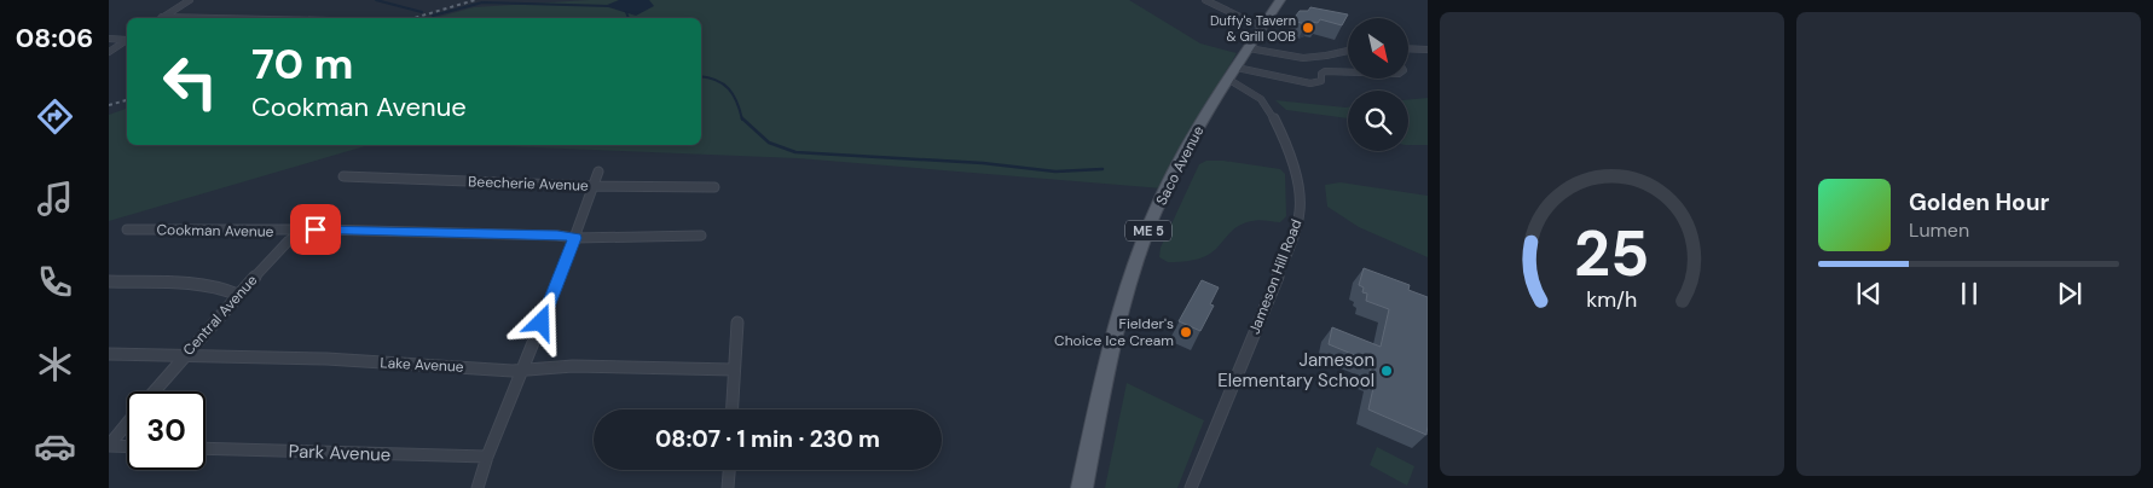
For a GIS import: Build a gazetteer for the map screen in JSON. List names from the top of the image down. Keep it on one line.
{"streets":{"main road":["Saco Avenue","ME 5"],"street":["Beecherie Avenue","Cookman Avenue","Jameson Hill Road","Central Avenue","Lake Avenue","Park Avenue"]},"crossings":[["Saco Avenue","Jameson Hill Road"],["Cookman Avenue","Central Avenue"],["Central Avenue","Lake Avenue"]],"places":["Duffy's Tavern & Grill OOB","Fielder's Choice Ice Cream","Jameson Elementary School"],"north":"bottom right","page":{"tabs":"08:06","turn":["70 m","Cookman Avenue"],"song":["Golden Hour","Lumen"],"limit":"30","trip":"08:07 · 1 min · 230 m","gauge":["25","km/h"]}}
